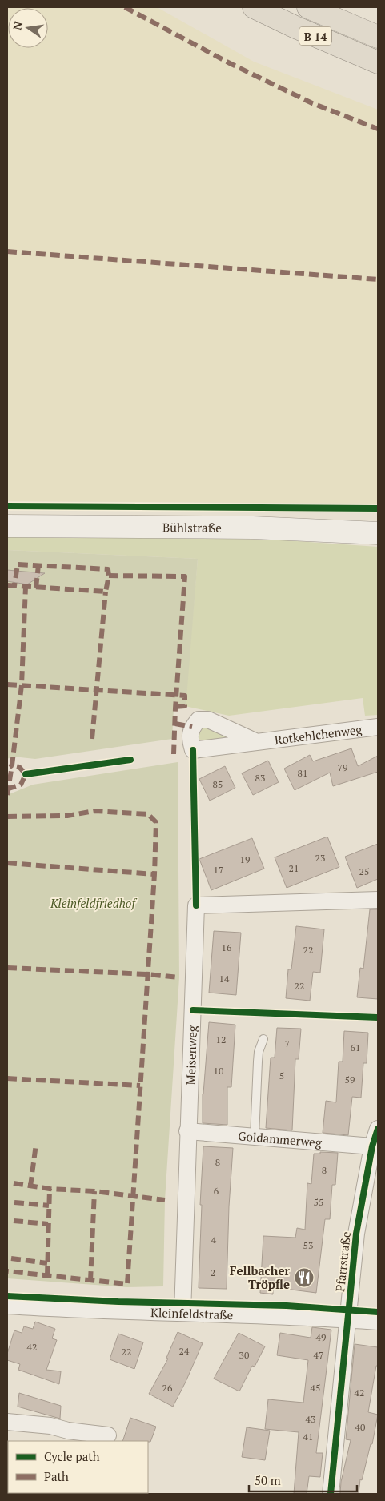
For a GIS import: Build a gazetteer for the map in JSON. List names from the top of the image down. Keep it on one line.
{"streets":{"highway":["B 14"],"main road":["Bühlstraße"],"street":["Rotkehlchenweg","Meisenweg","Goldammerweg","Pfarrstraße","Kleinfeldstraße"]},"crossings":[["Meisenweg","Goldammerweg"],["Meisenweg","Kleinfeldstraße"],["Goldammerweg","Pfarrstraße"],["Pfarrstraße","Kleinfeldstraße"]],"parks":["Kleinfeldfriedhof"],"places":{"restaurant":["Fellbacher Tröpfle"]},"house_numbers":["79","81","83","85","23","19","21","17","25","16","22","14","22","12","7","61","10","5","59","8","8","6","55","4","53","2","49","42","24","22","30","47","26","45","42","43","40","41"],"legend":["Cycle path","Path"],"scale_bar":"50 m","north":"left"}
